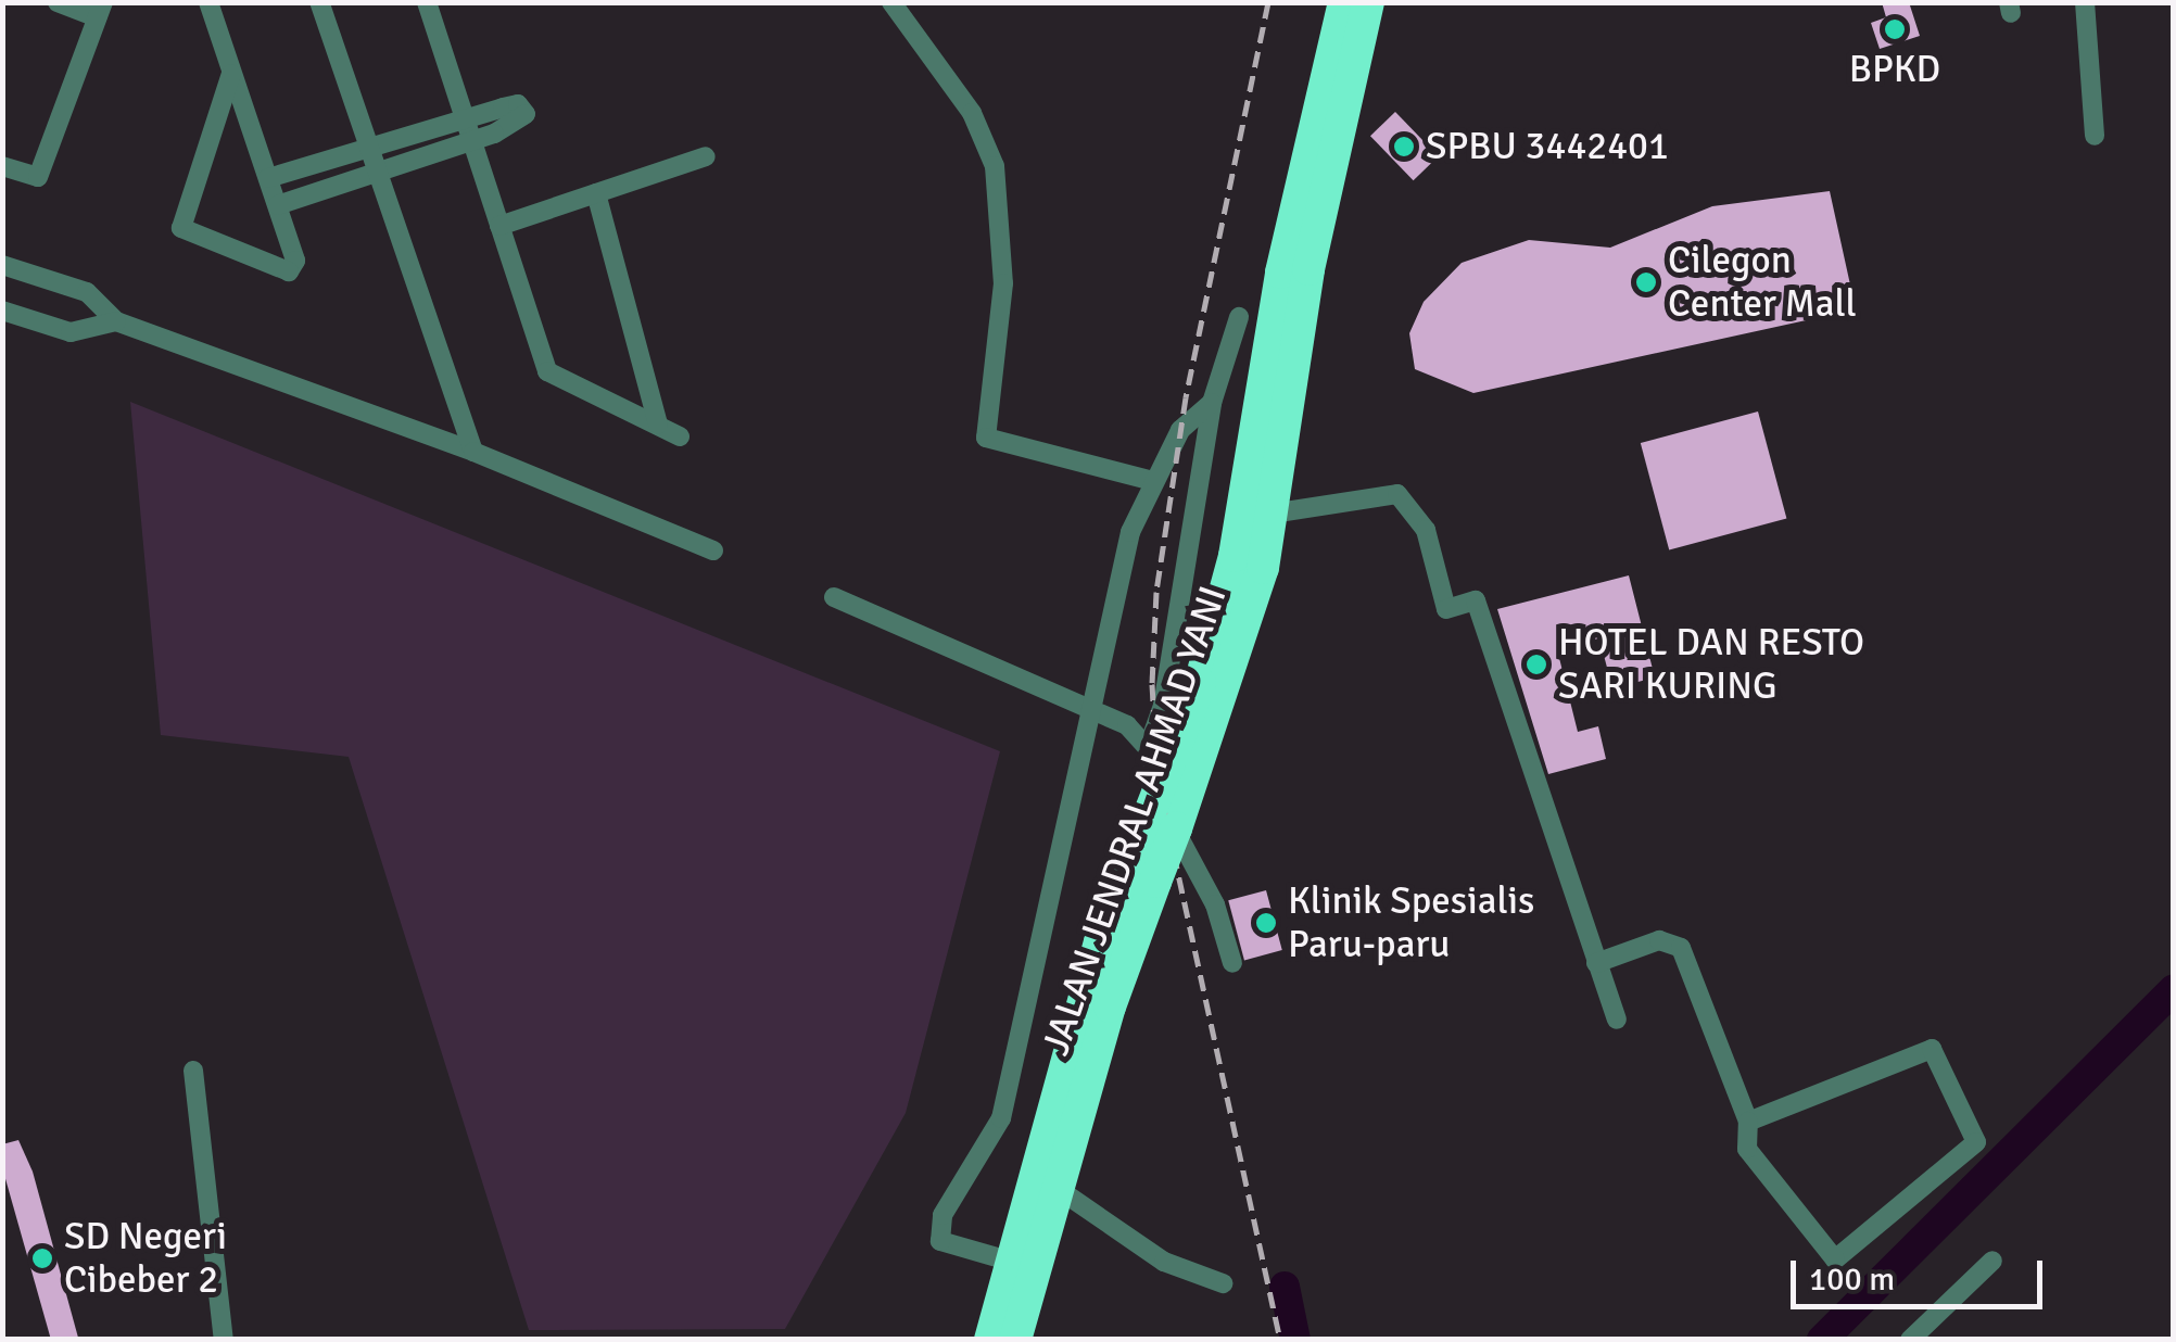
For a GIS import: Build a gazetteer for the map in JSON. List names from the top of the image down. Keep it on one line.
{"streets":{"highway":["JALAN JENDRAL AHMAD YANI"]},"places":["BPKD","SPBU 3442401","Cilegon Center Mall","HOTEL DAN RESTO SARI KURING","Klinik Spesialis Paru-paru","SD Negeri Cibeber 2"],"scale_bar":"100 m"}
